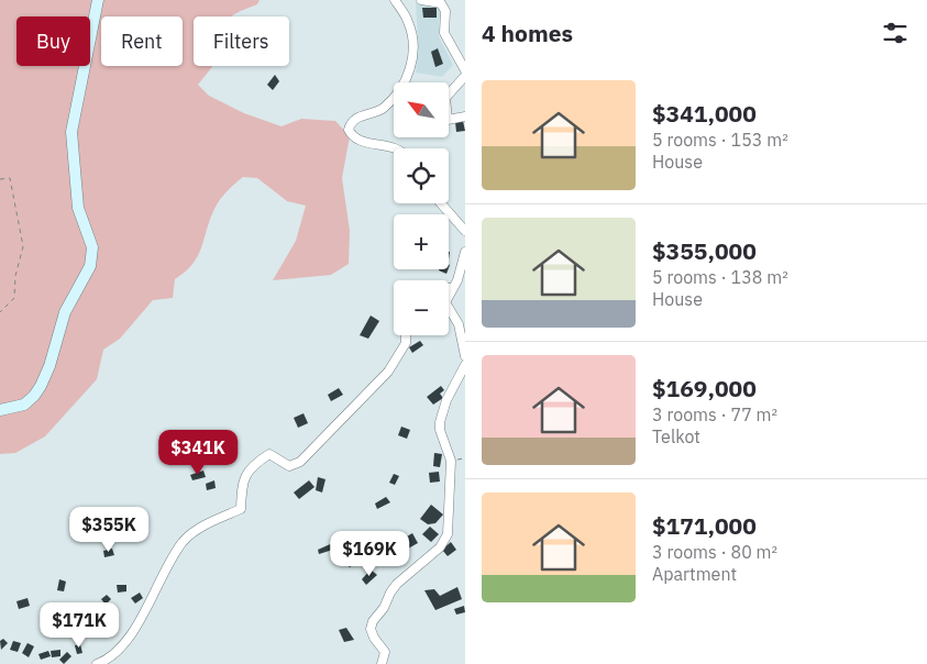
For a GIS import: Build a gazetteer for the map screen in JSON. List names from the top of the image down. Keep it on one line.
{"north":"top left","page":{"heading":"4 homes","chip":["Buy","Rent","Filters"],"list":[{"name":"$341,000","note":"5 rooms · 153 m² · House"},{"name":"$355,000","note":"5 rooms · 138 m² · House"},{"name":"$169,000","note":"3 rooms · 77 m² · Telkot"},{"name":"$171,000","note":"3 rooms · 80 m² · Apartment"}],"map_buttons":["+","−"],"price":["$341K","$355K","$169K","$171K"]}}
